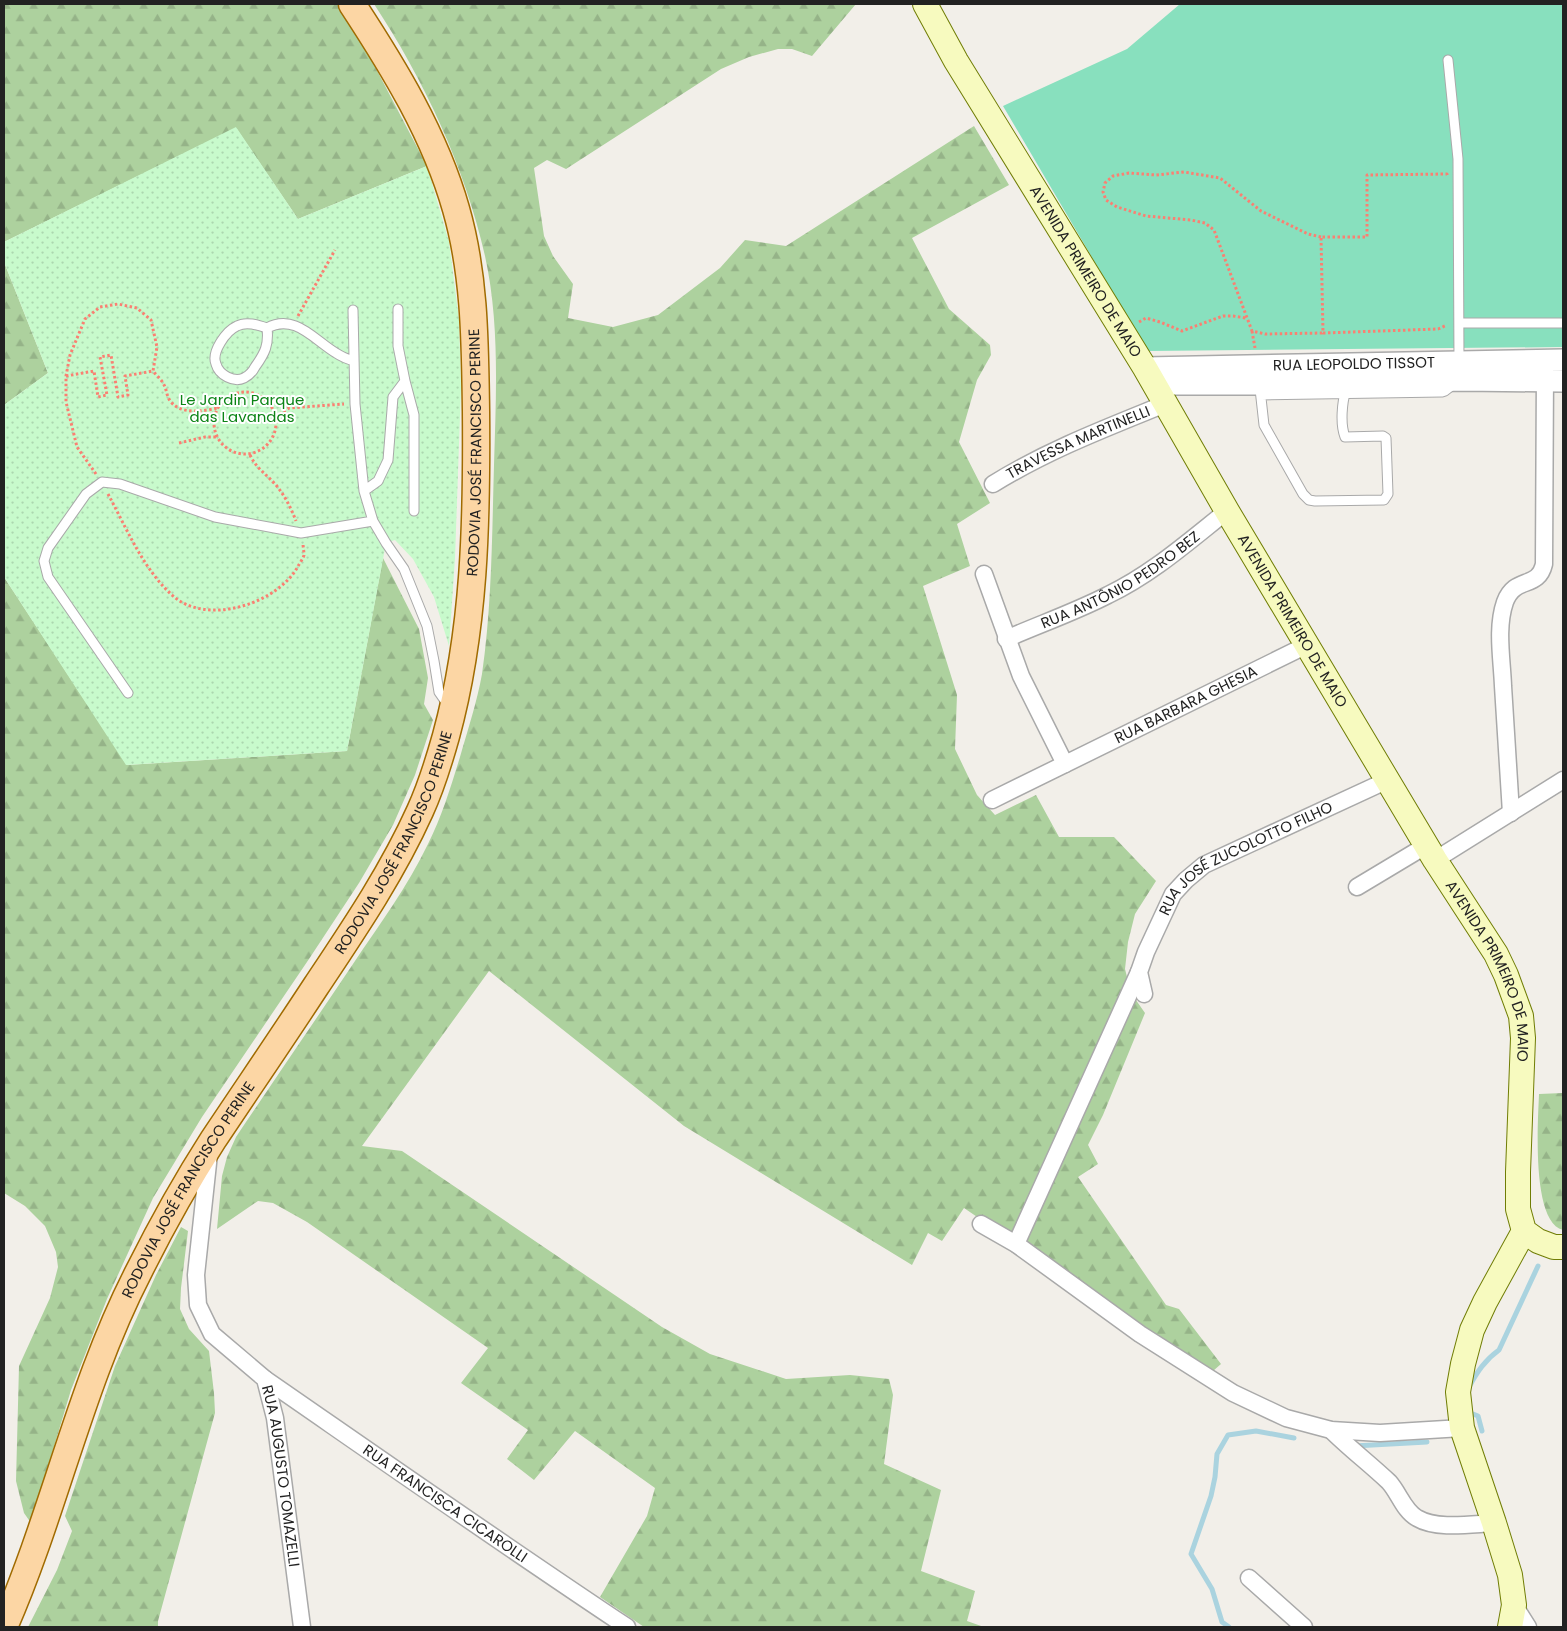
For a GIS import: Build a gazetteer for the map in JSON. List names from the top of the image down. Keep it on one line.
{"streets":{"main road":["AVENIDA PRIMEIRO DE MAIO","RODOVIA JOSÉ FRANCISCO PERINE"],"street":["RUA LEOPOLDO TISSOT","TRAVESSA MARTINELLI","RUA ANTÔNIO PEDRO BEZ","RUA BARBARA GHESIA","RUA JOSÉ ZUCOLOTTO FILHO","RUA AUGUSTO TOMAZELLI","RUA FRANCISCA CICAROLLI"]},"crossings":[["AVENIDA PRIMEIRO DE MAIO","RUA LEOPOLDO TISSOT"],["AVENIDA PRIMEIRO DE MAIO","TRAVESSA MARTINELLI"],["AVENIDA PRIMEIRO DE MAIO","RUA ANTÔNIO PEDRO BEZ"],["AVENIDA PRIMEIRO DE MAIO","RUA BARBARA GHESIA"],["AVENIDA PRIMEIRO DE MAIO","RUA JOSÉ ZUCOLOTTO FILHO"],["RUA LEOPOLDO TISSOT","TRAVESSA MARTINELLI"],["RODOVIA JOSÉ FRANCISCO PERINE","RUA AUGUSTO TOMAZELLI"],["RUA AUGUSTO TOMAZELLI","RUA FRANCISCA CICAROLLI"]],"parks":["Le Jardin Parque das Lavandas"]}
